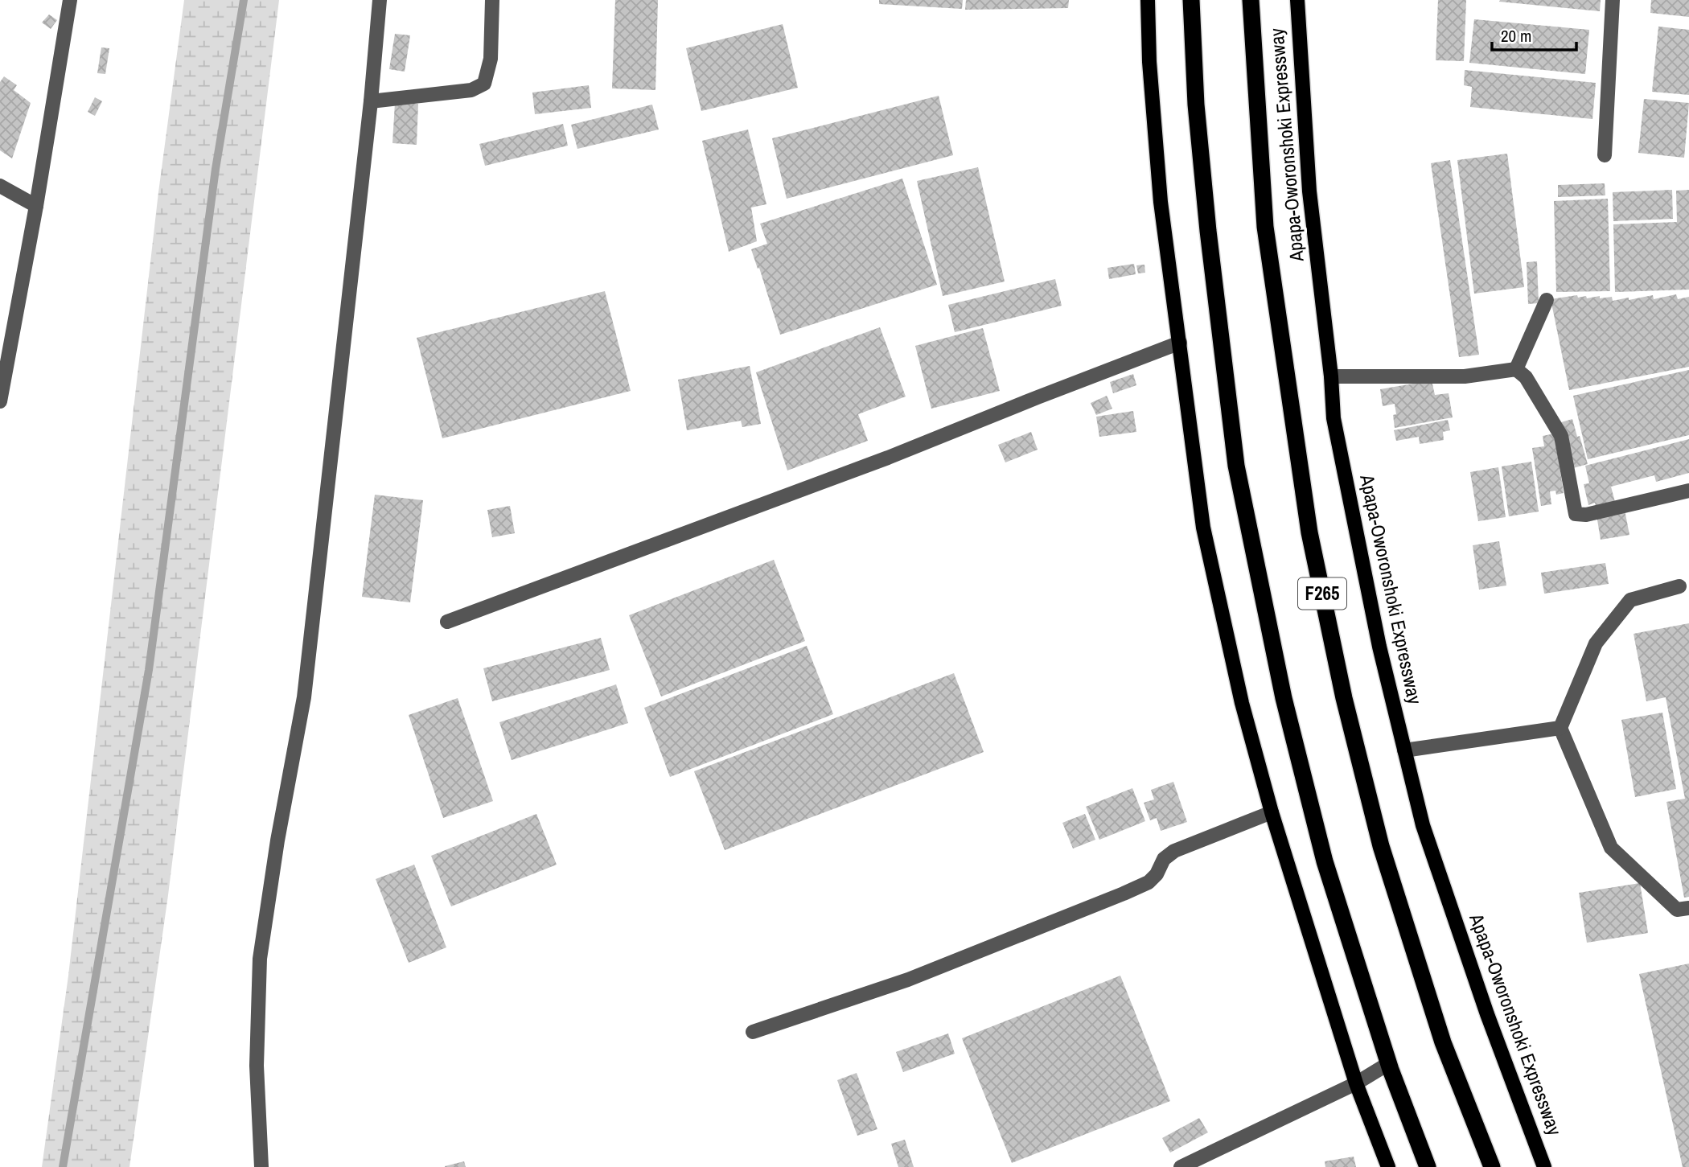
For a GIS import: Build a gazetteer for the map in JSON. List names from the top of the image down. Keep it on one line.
{"streets":{"highway":["Apapa-Oworonshoki Expressway","F265"]},"scale_bar":"20 m"}
